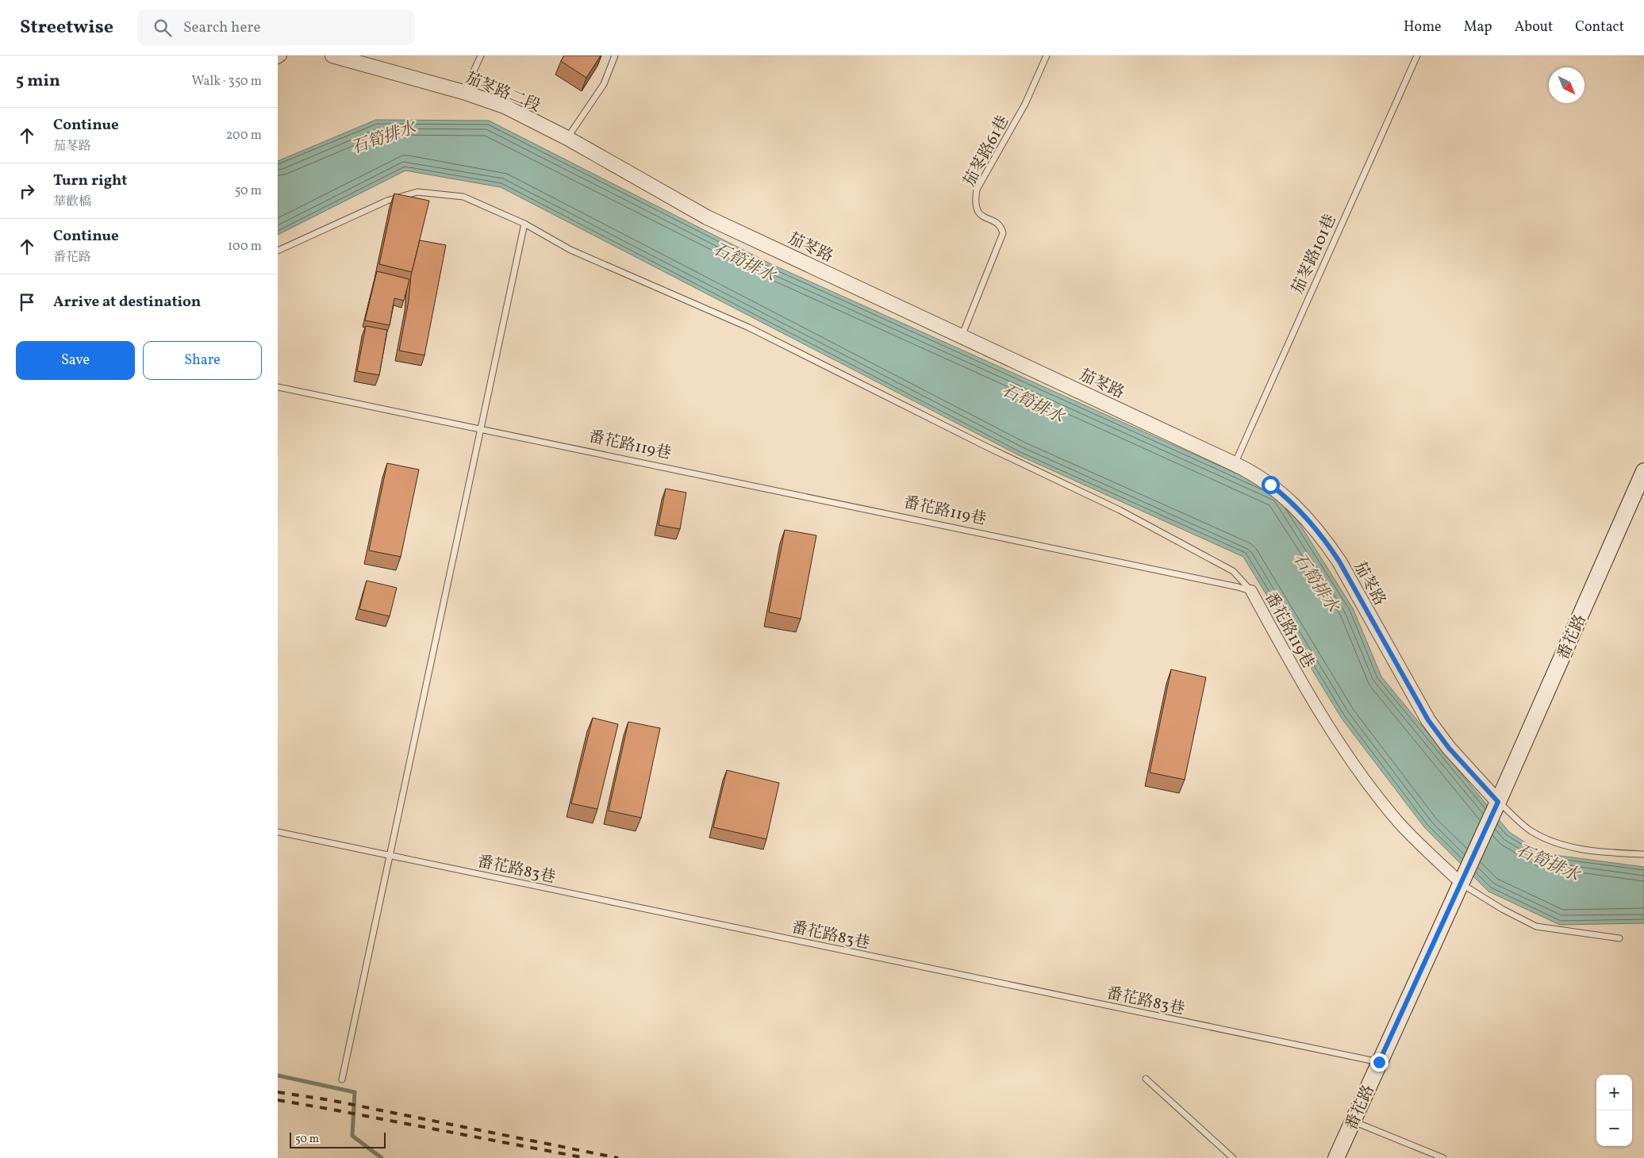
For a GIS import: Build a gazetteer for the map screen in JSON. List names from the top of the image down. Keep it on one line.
{"streets":{"main road":["番花路"],"street":["茄苳路二段","茄苳路","番花路119巷"],"lane":["茄苳路61巷","茄苳路101巷","番花路83巷"]},"crossings":[["茄苳路二段","茄苳路"],["茄苳路61巷","茄苳路"],["茄苳路","茄苳路101巷"],["茄苳路","番花路"],["番花路119巷","番花路"],["番花路","番花路83巷"]],"water":["石筍排水"],"scale_bar":"50 m","north":"bottom right","page":{"header":"Streetwise","search":"Search here","nav":["Home","Map","About","Contact"],"heading":["5 min","Walk · 350 m"],"list":[["Continue","茄苳路","200 m"],["Turn right","華歡橋","50 m"],["Continue","番花路","100 m"],"Arrive at destination"],"buttons":["Save","Share"],"map_buttons":["+","−"],"scale":"50 m"}}
